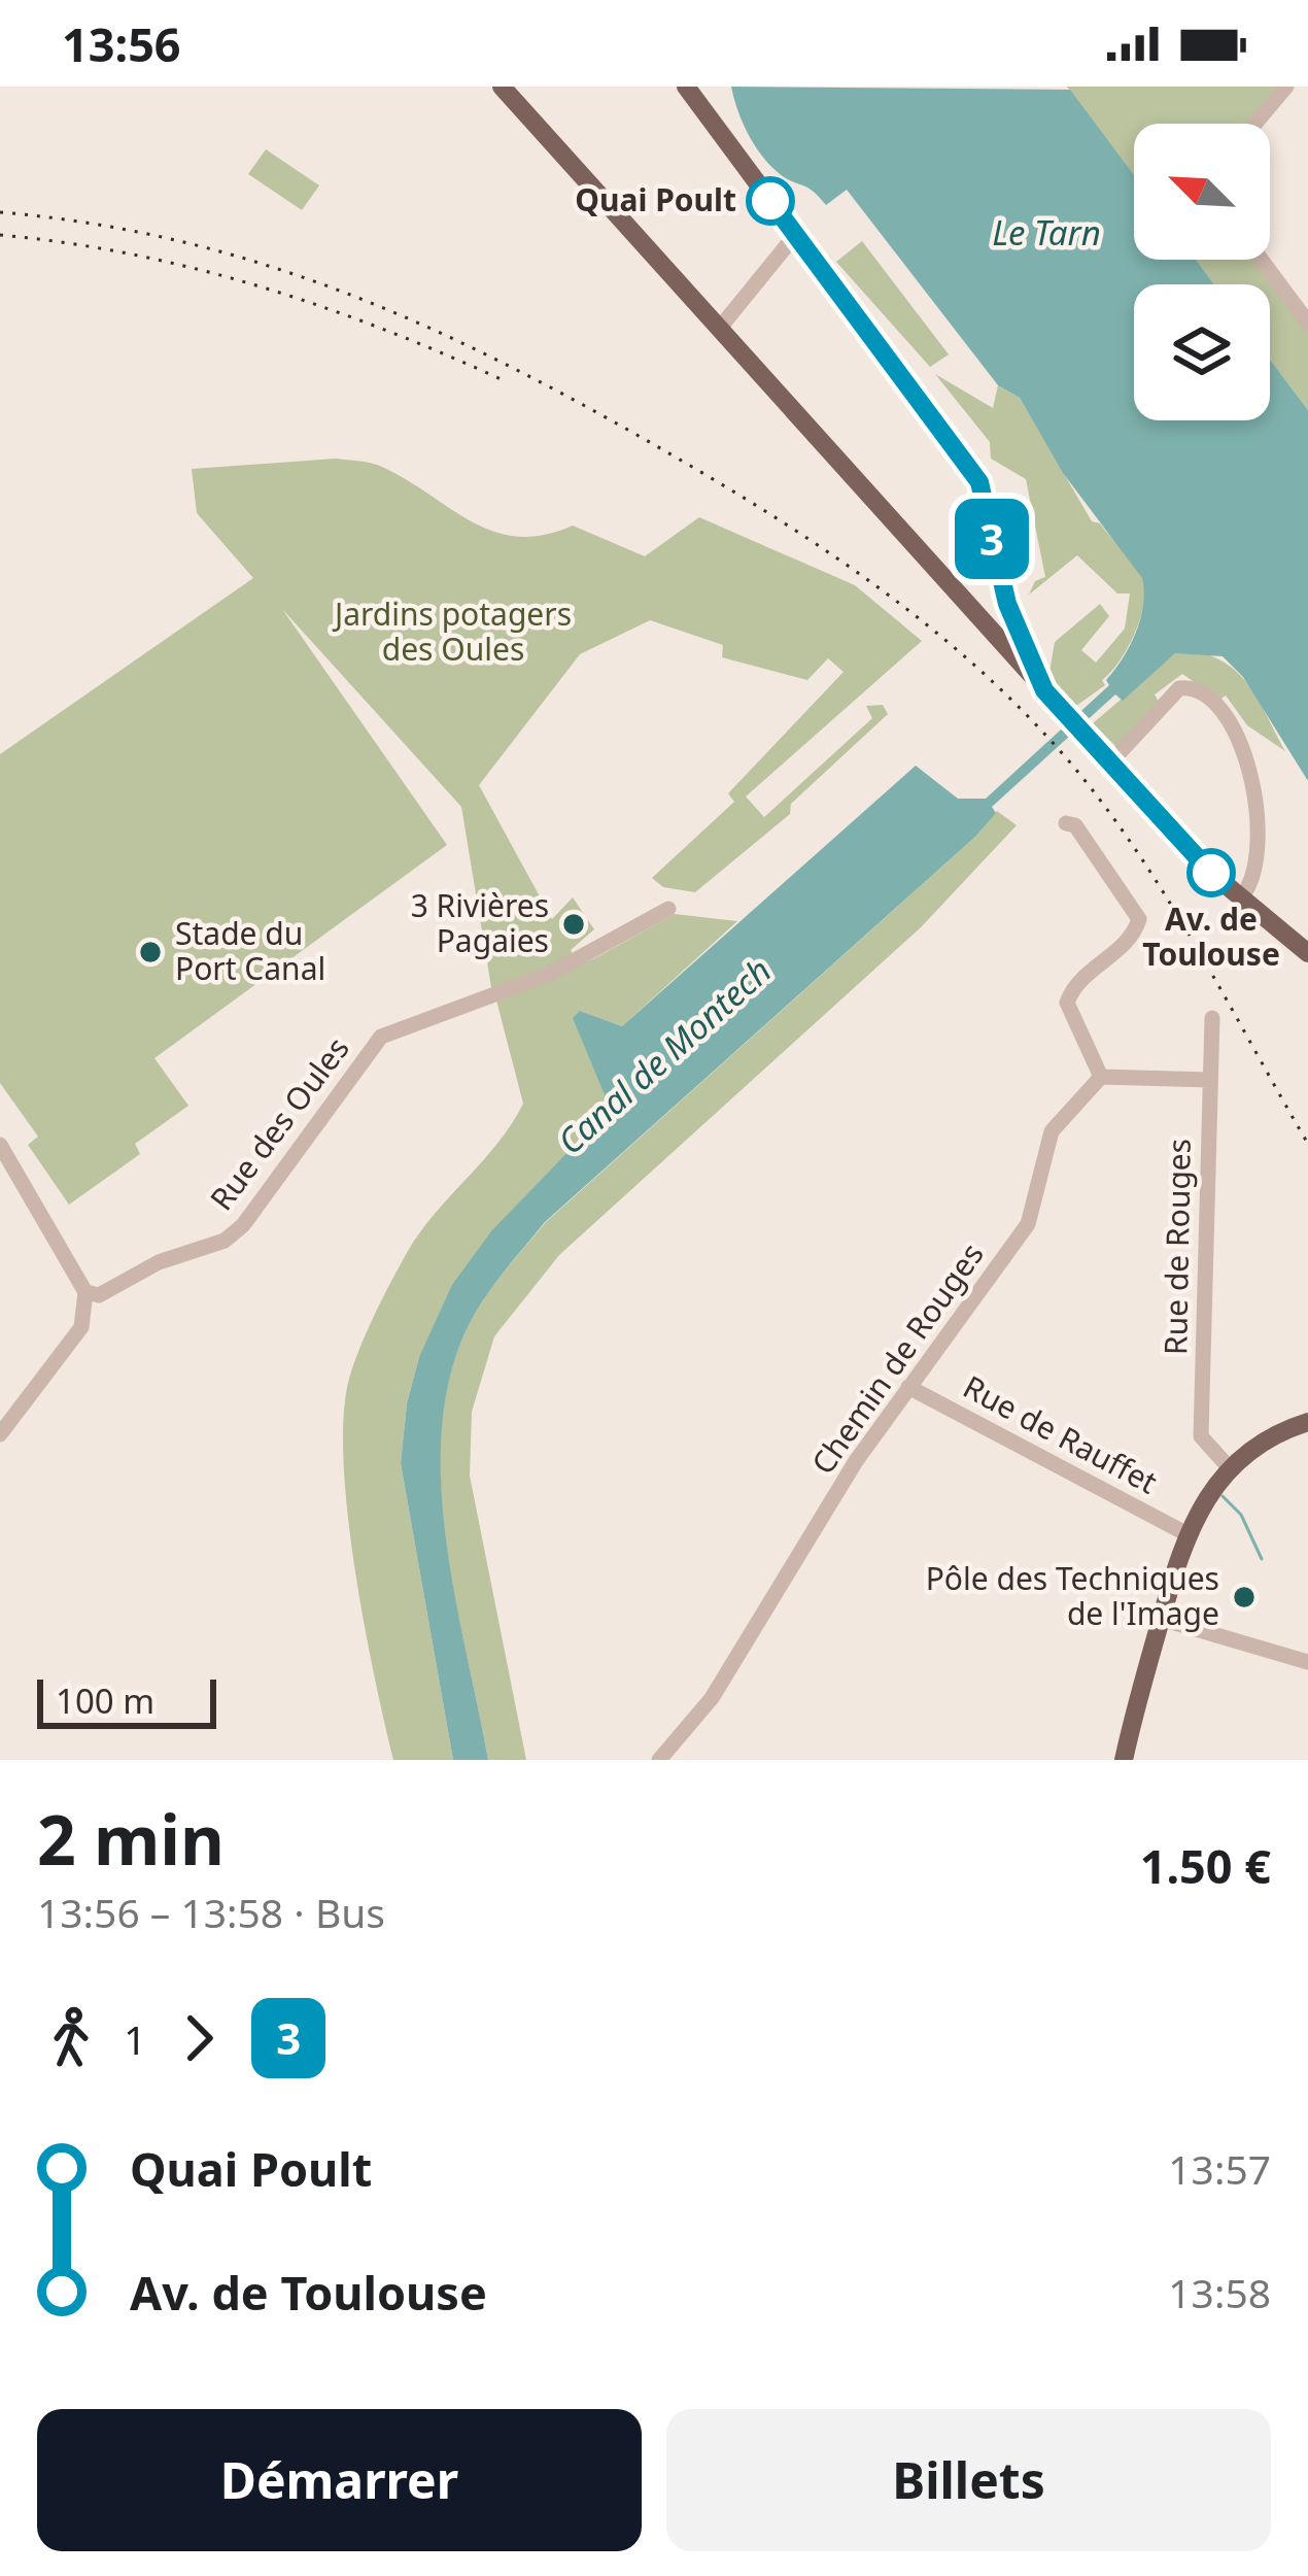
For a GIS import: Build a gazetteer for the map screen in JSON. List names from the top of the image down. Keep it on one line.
{"streets":{"street":["Rue des Oules","Rue de Rouges","Chemin de Rouges","Rue de Rauffet"]},"crossings":[["Chemin de Rouges","Rue de Rauffet"]],"water":["Le Tarn","Canal de Montech"],"parks":["Jardins potagers des Oules"],"places":["Quai Poult","Av. de Toulouse","3 Rivières Pagaies","Stade du Port Canal","Pôle des Techniques de l'Image"],"lines":["bus line 3"],"scale_bar":"100 m","north":"top left","page":{"status":"13:56","on_map":"3","scale":"100 m","heading":["2 min","13:56 – 13:58 · Bus","1.50 €"],"legs":["1","3"],"list":[{"name":"Quai Poult","value":"13:57"},{"name":"Av. de Toulouse","value":"13:58"}],"buttons":["Démarrer","Billets"]}}
